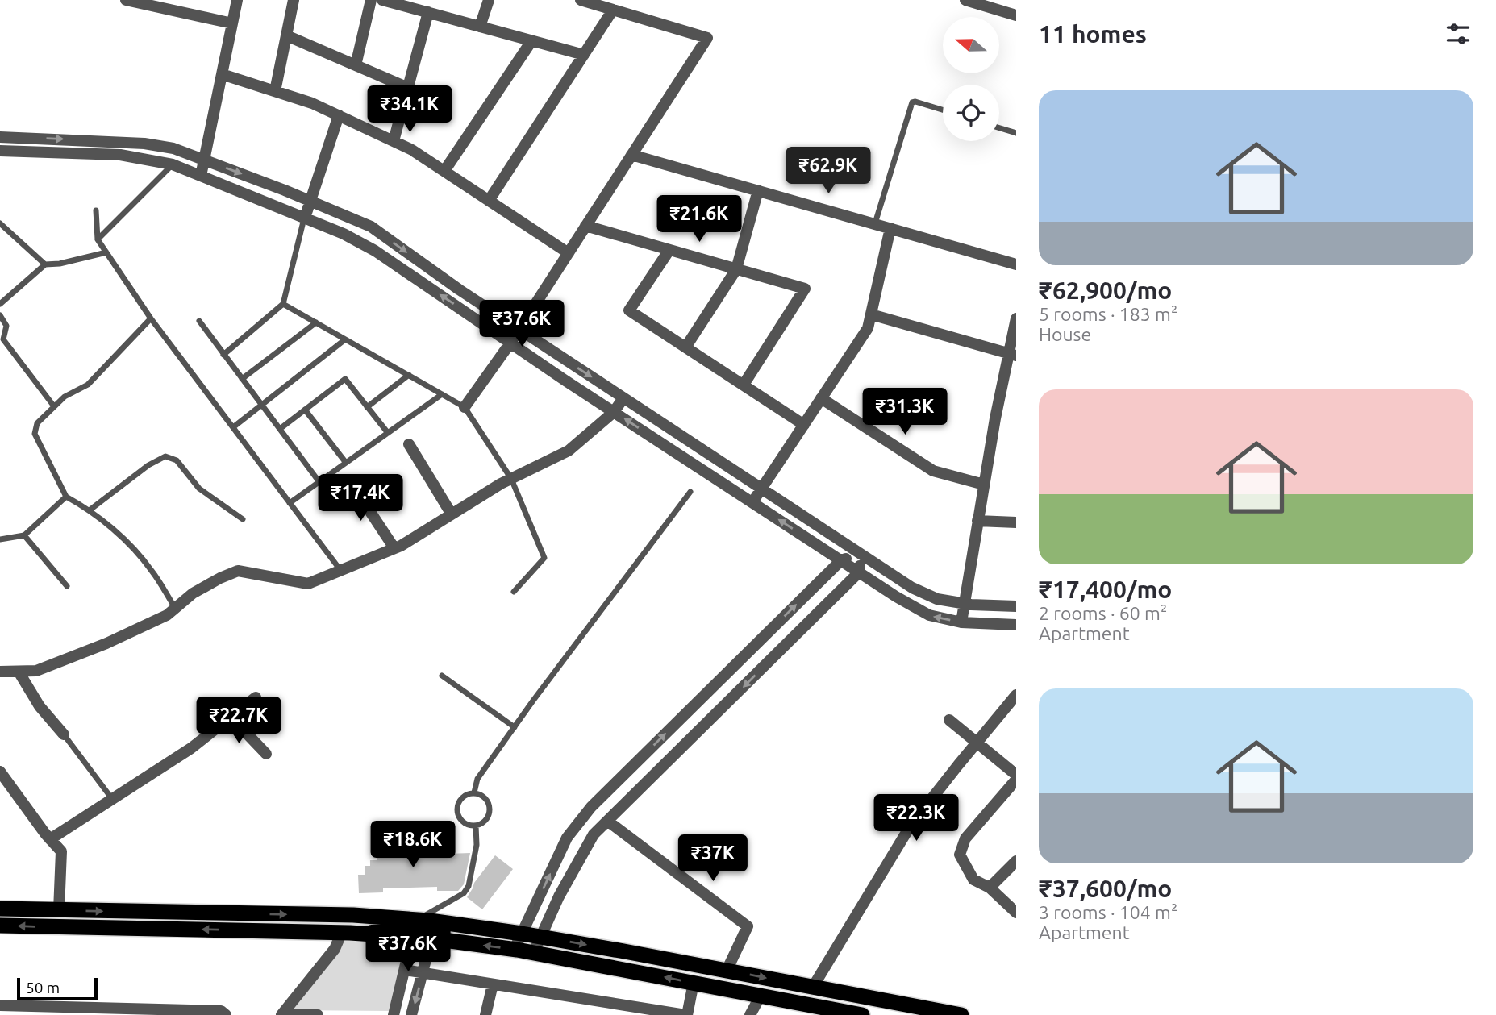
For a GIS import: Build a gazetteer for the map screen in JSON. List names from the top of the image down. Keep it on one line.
{"scale_bar":"50 m","north":"left","page":{"heading":"11 homes","list":[{"name":"₹62,900/mo","note":"5 rooms · 183 m² · House"},{"name":"₹17,400/mo","note":"2 rooms · 60 m² · Apartment"},{"name":"₹37,600/mo","note":"3 rooms · 104 m² · Apartment"}],"price":["₹34.1K","₹62.9K","₹21.6K","₹37.6K","₹31.3K","₹17.4K","₹22.7K","₹22.3K","₹18.6K","₹37K","₹37.6K"],"scale":"50 m"}}
